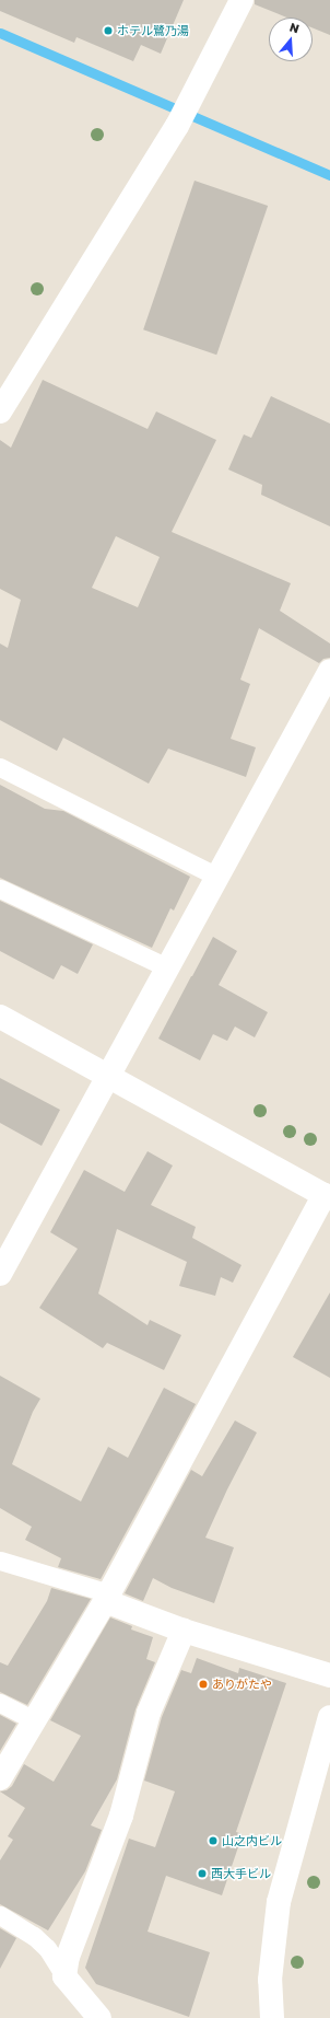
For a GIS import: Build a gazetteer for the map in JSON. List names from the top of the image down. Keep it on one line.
{"places":["ホテル鷺乃湯","ありがたや","山之内ビル","西大手ビル"],"north":"top"}
